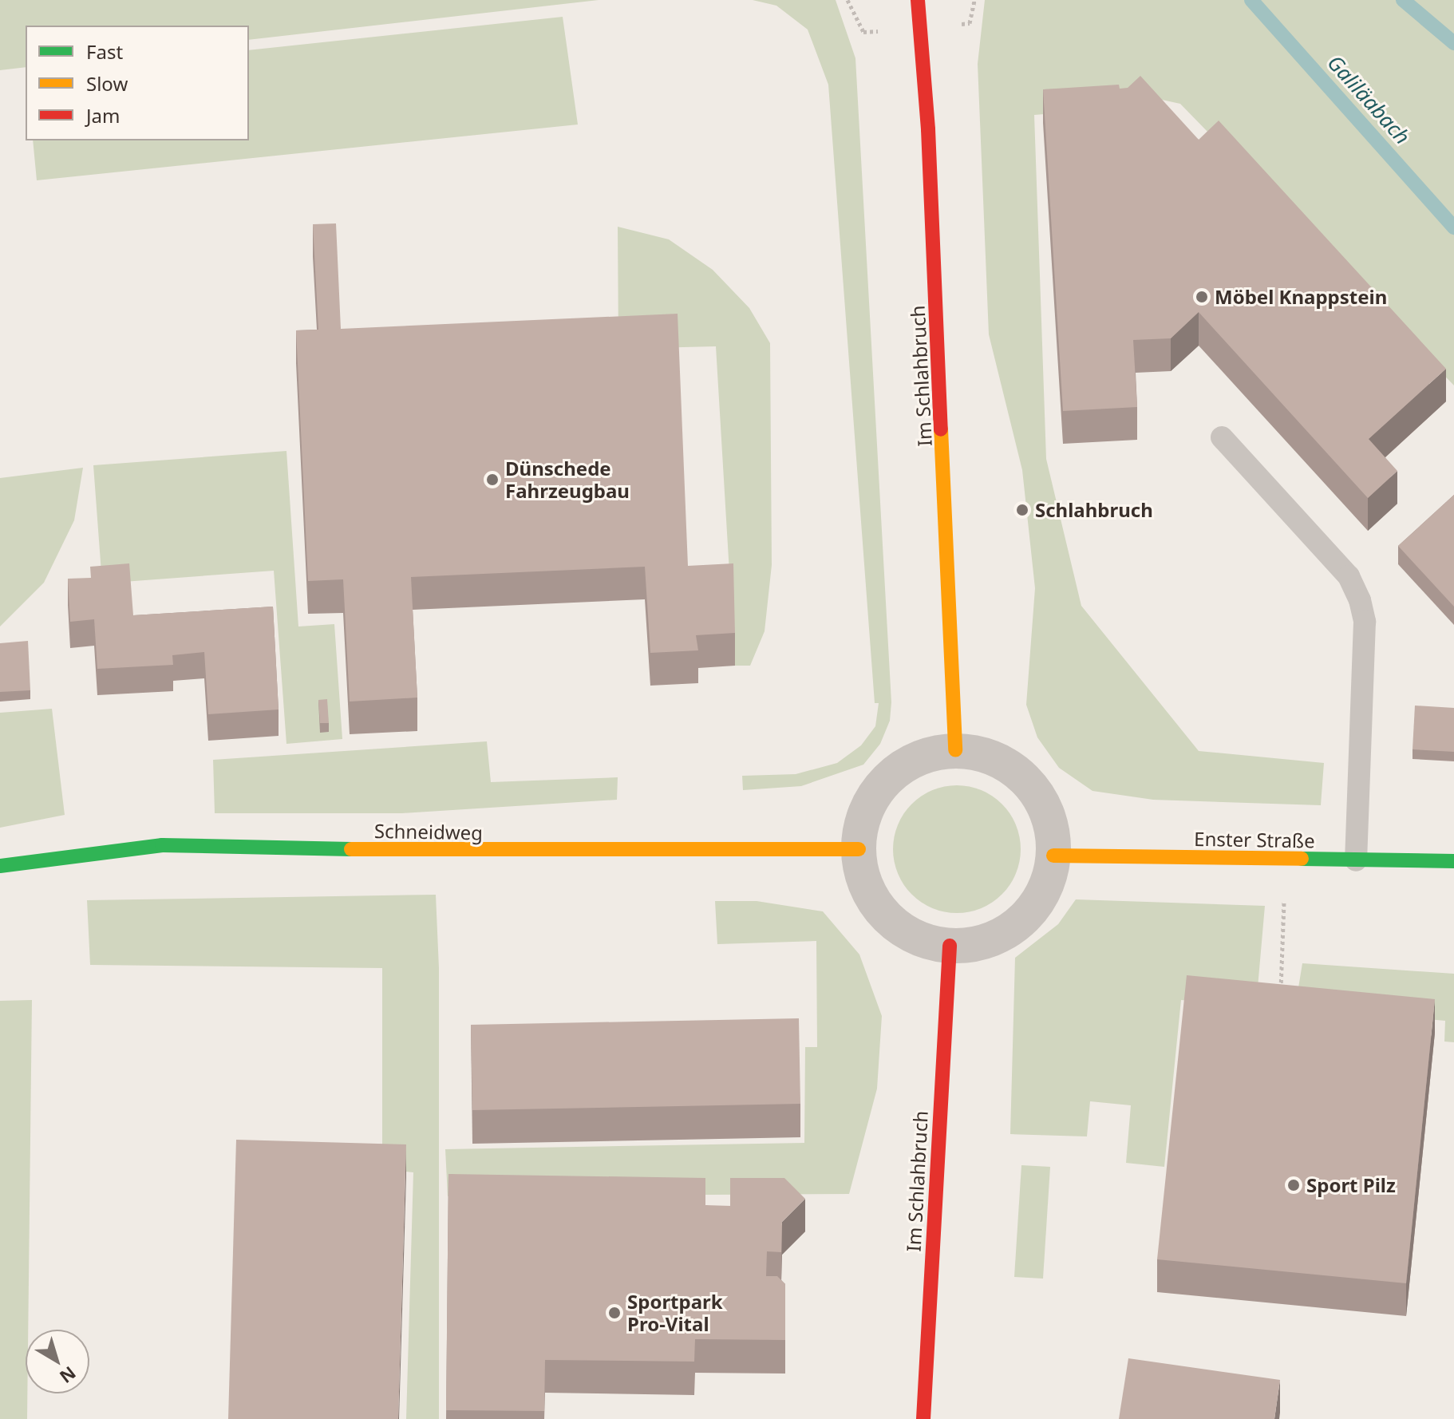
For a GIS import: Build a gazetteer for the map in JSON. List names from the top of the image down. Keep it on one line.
{"streets":{"street":["Im Schlahbruch","Schneidweg","Enster Straße"]},"crossings":[["Im Schlahbruch","Schneidweg"],["Im Schlahbruch","Enster Straße"],["Schneidweg","Enster Straße"]],"water":["Galiläabach"],"places":["Möbel Knappstein","Dünschede Fahrzeugbau","Schlahbruch","Sport Pilz","Sportpark Pro-Vital"],"legend":["Fast","Slow","Jam"],"north":"bottom right"}
